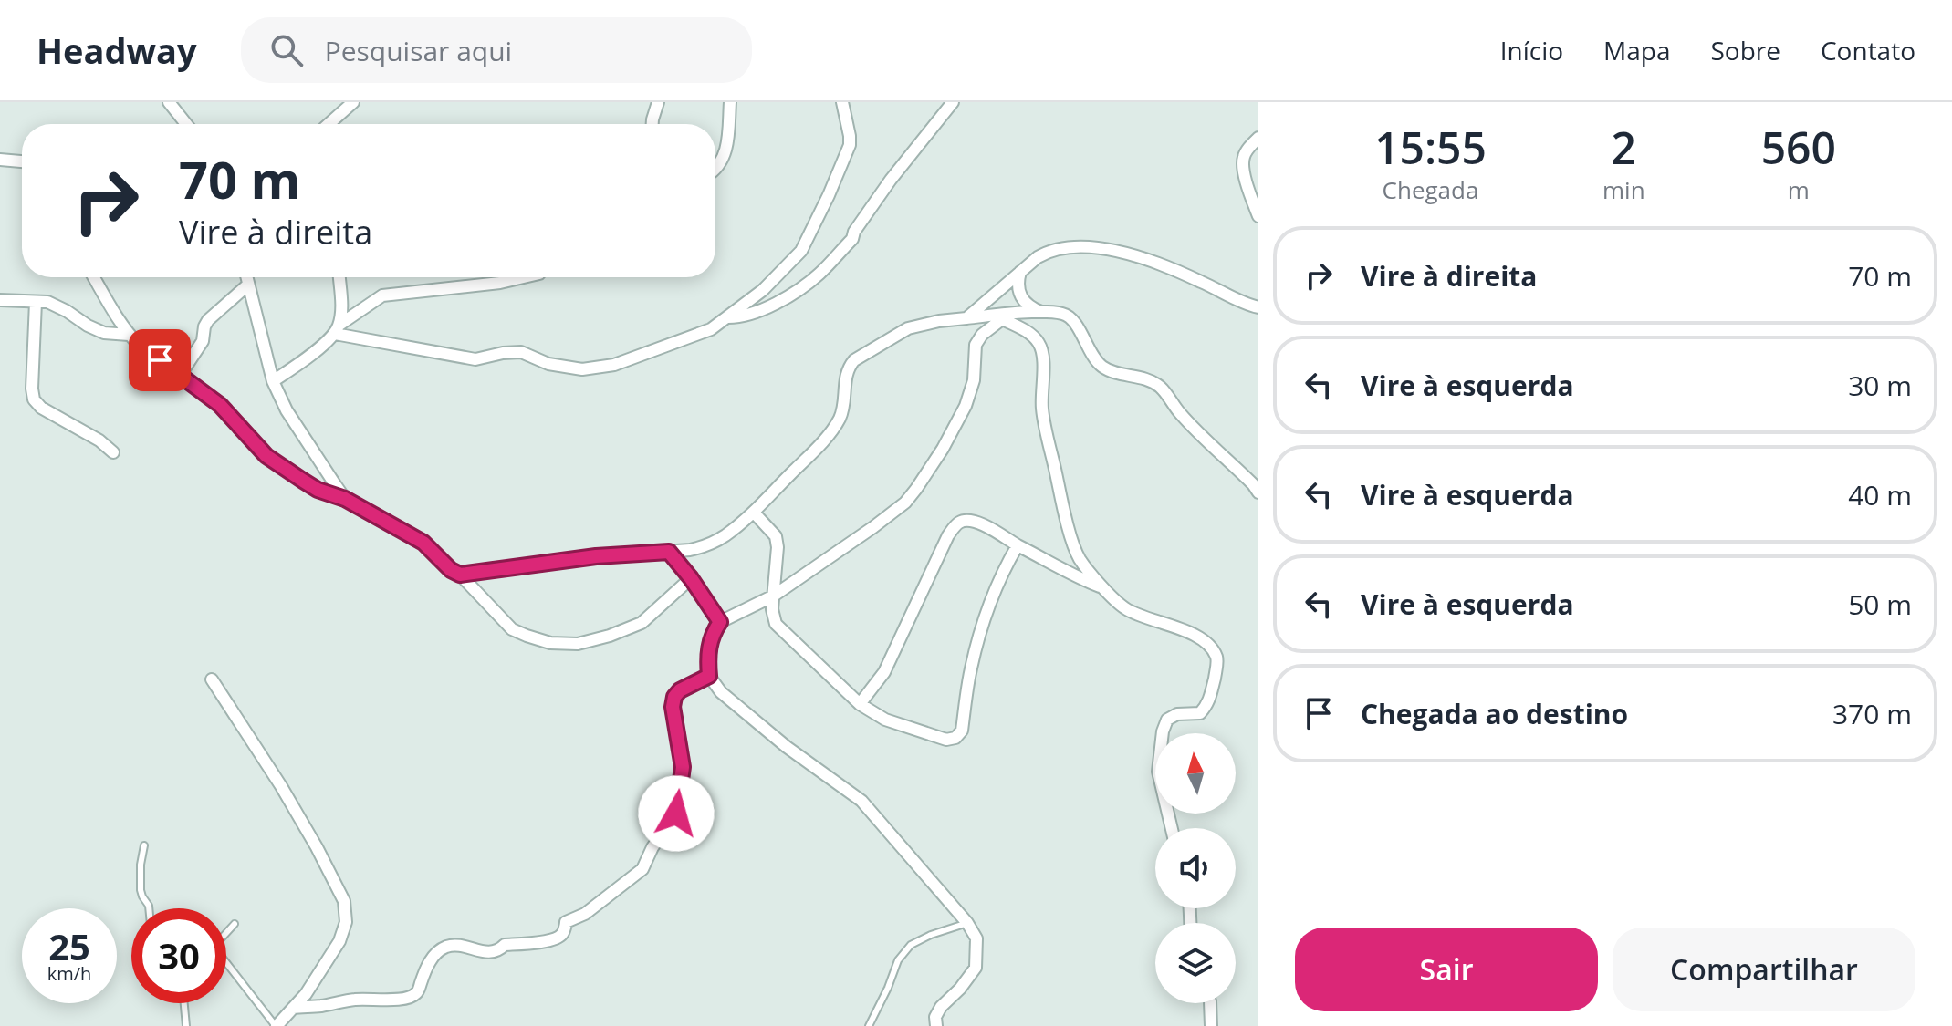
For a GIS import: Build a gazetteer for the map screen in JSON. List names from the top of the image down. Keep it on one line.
{"north":"top","page":{"header":"Headway","search":"Pesquisar aqui","nav":["Início","Mapa","Sobre","Contato"],"eta":["15:55","Chegada","2","min","560","m"],"turn":["70 m","Vire à direita"],"list":[{"name":"Vire à direita","value":"70 m"},{"name":"Vire à esquerda","value":"30 m"},{"name":"Vire à esquerda","value":"40 m"},{"name":"Vire à esquerda","value":"50 m"},{"name":"Chegada ao destino","value":"370 m"}],"speed":"25 km/h","limit":"30","buttons":["Sair","Compartilhar"]}}
